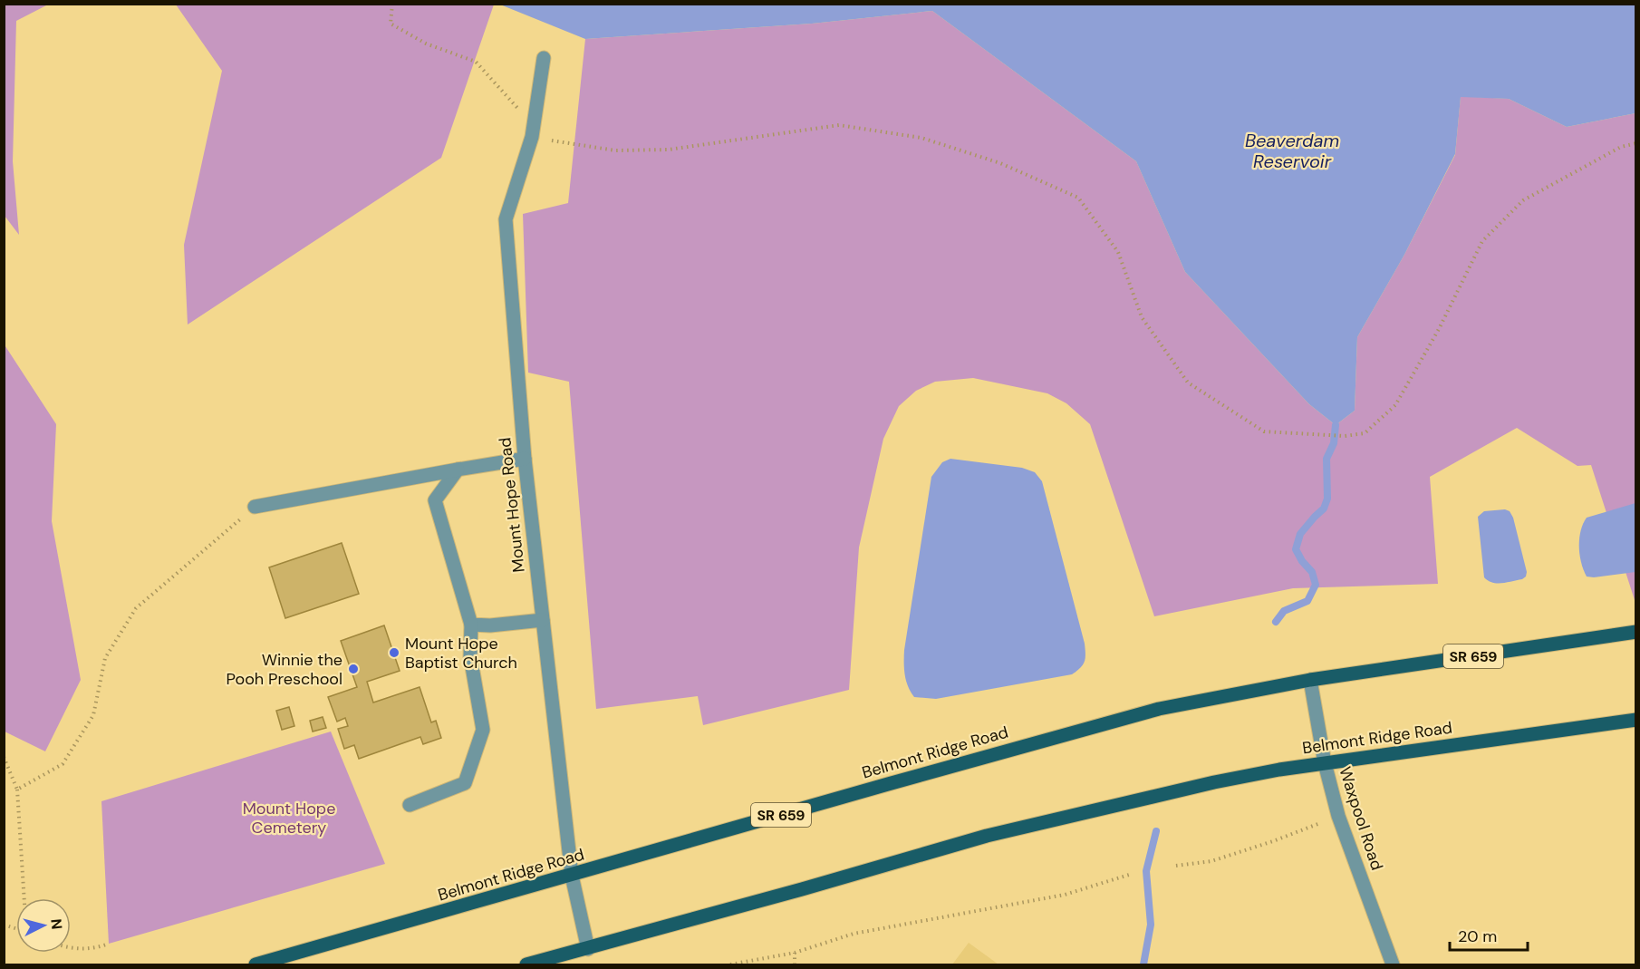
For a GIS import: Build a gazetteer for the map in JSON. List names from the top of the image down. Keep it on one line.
{"streets":{"main road":["SR 659","Belmont Ridge Road"],"street":["Mount Hope Road","Waxpool Road"]},"crossings":[["Mount Hope Road","Belmont Ridge Road"],["Belmont Ridge Road","Waxpool Road"]],"water":["Beaverdam Reservoir"],"parks":["Mount Hope Cemetery"],"places":["Mount Hope Baptist Church","Winnie the Pooh Preschool"],"scale_bar":"20 m","north":"right"}
